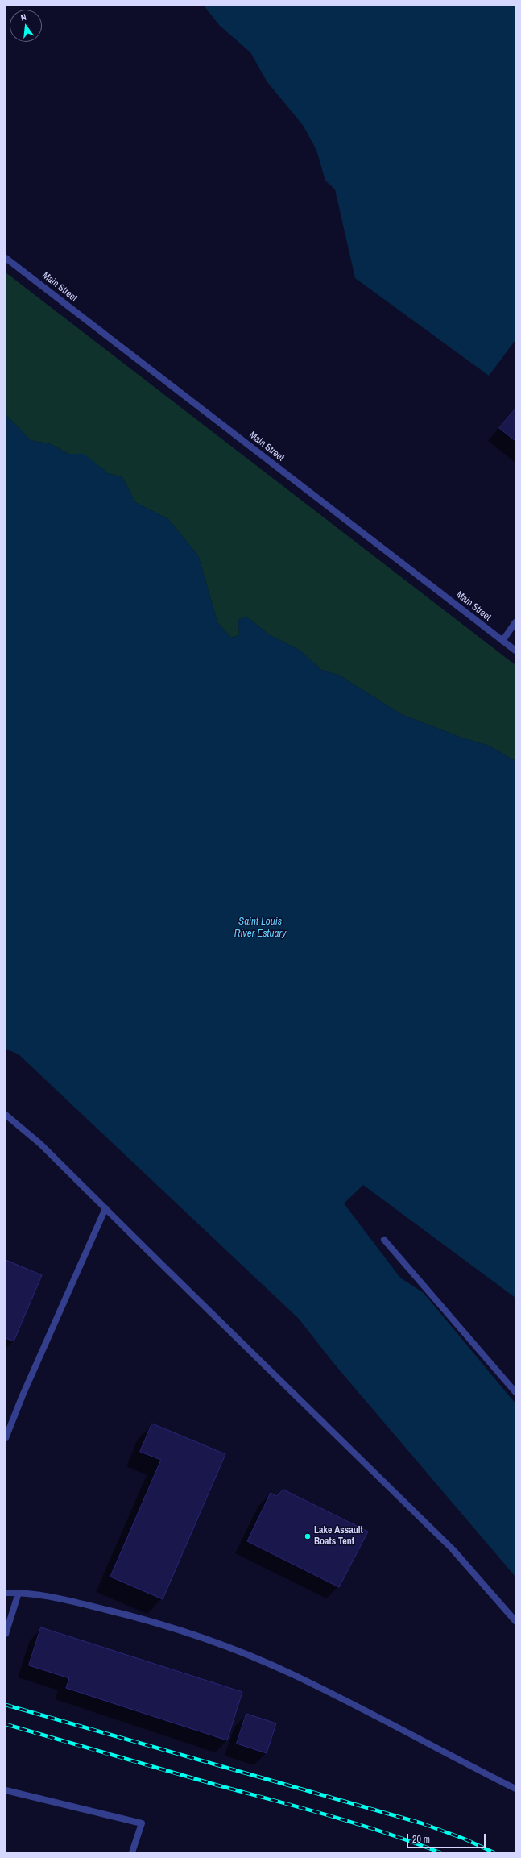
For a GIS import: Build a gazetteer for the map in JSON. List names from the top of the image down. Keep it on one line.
{"streets":{"street":["Main Street"]},"water":["Saint Louis River Estuary"],"places":["Lake Assault Boats Tent"],"scale_bar":"20 m","north":"top"}
